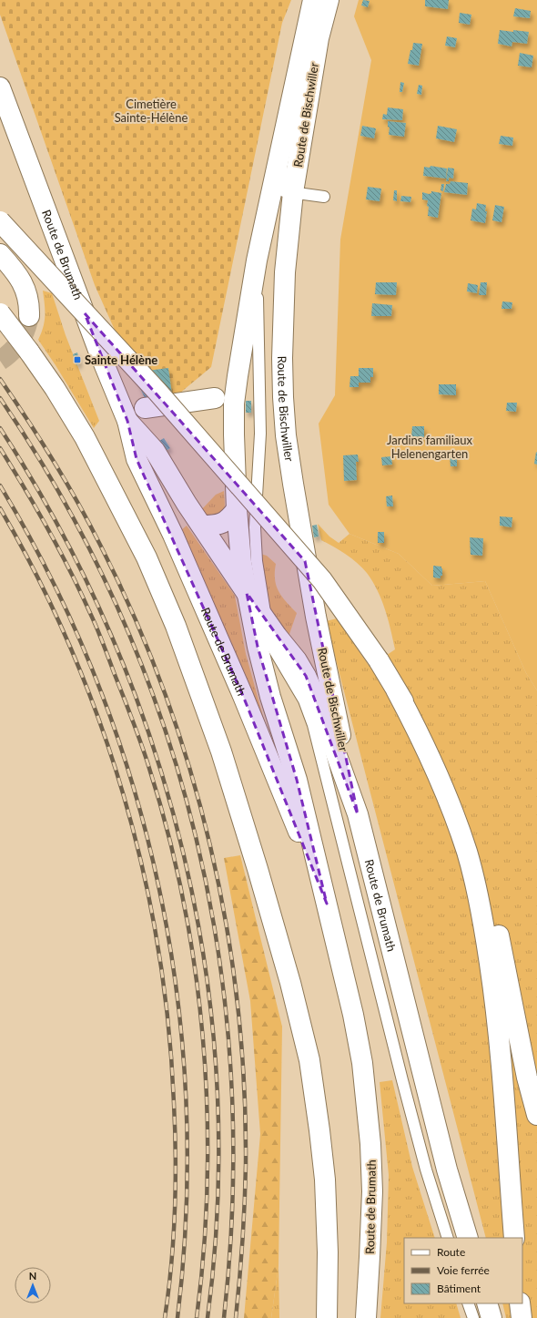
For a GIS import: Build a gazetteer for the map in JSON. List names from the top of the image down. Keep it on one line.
{"streets":{"main road":["Route de Bischwiller","Route de Brumath"]},"crossings":[["Route de Bischwiller","Route de Brumath"]],"parks":["Cimetière Sainte-Hélène","Jardins familiaux Helenengarten"],"places":{"transit":["Sainte Hélène"]},"legend":["Route","Voie ferrée","Bâtiment"],"north":"top"}
